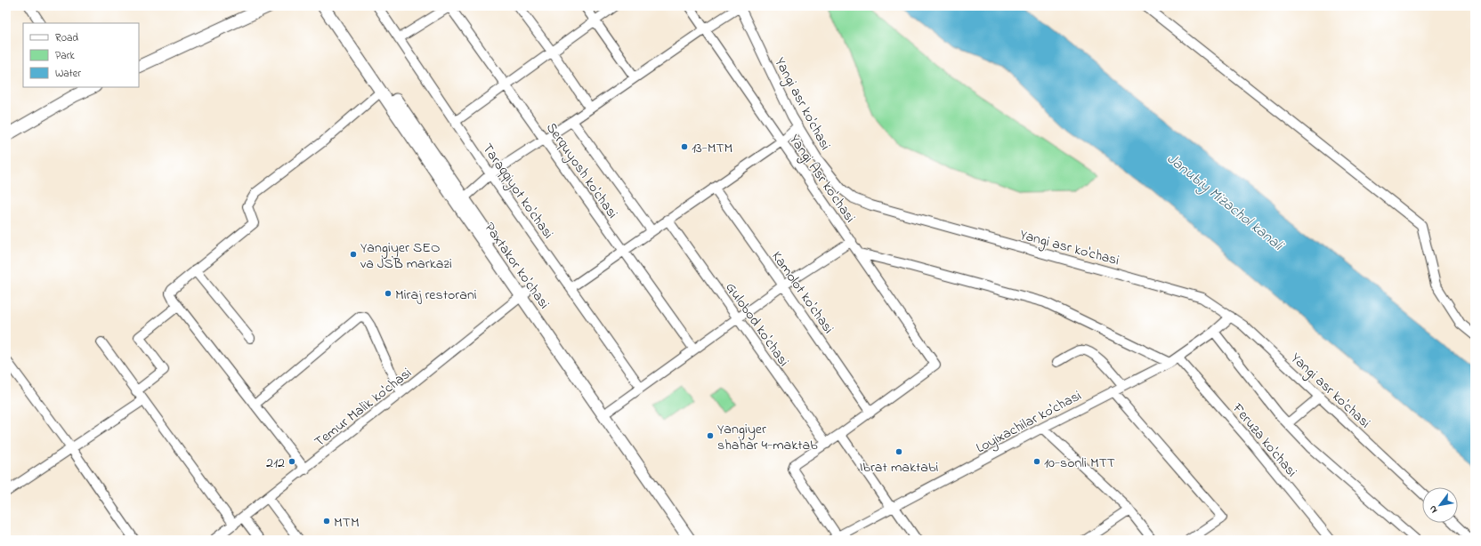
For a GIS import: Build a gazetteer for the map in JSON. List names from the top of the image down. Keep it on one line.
{"streets":{"main road":["Paxtakor ko'chasi"],"street":["Yangi asr ko'chasi","Serquyosh ko'chasi","Yangi Asr ko'chasi","Taraqqiyot ko'chasi","Kamolot ko'chasi","Gulobod ko'chasi","Temur Malik ko'chasi","Loyixachilar ko'chasi","Feruza ko'chasi"]},"crossings":[["Yangi asr ko'chasi","Loyixachilar ko'chasi"],["Yangi Asr ko'chasi","Kamolot ko'chasi"],["Paxtakor ko'chasi","Temur Malik ko'chasi"],["Loyixachilar ko'chasi","Feruza ko'chasi"]],"water":["Janubiy Mizachol kanali"],"places":["13-MTM","Yangiyer SEO va JSB markazi","Miraj restorani","Yangiyer shahar 4-maktab","Ibrat maktabi","212","10-sonli MTT","MTM"],"legend":["Road","Park","Water"],"north":"bottom left"}
